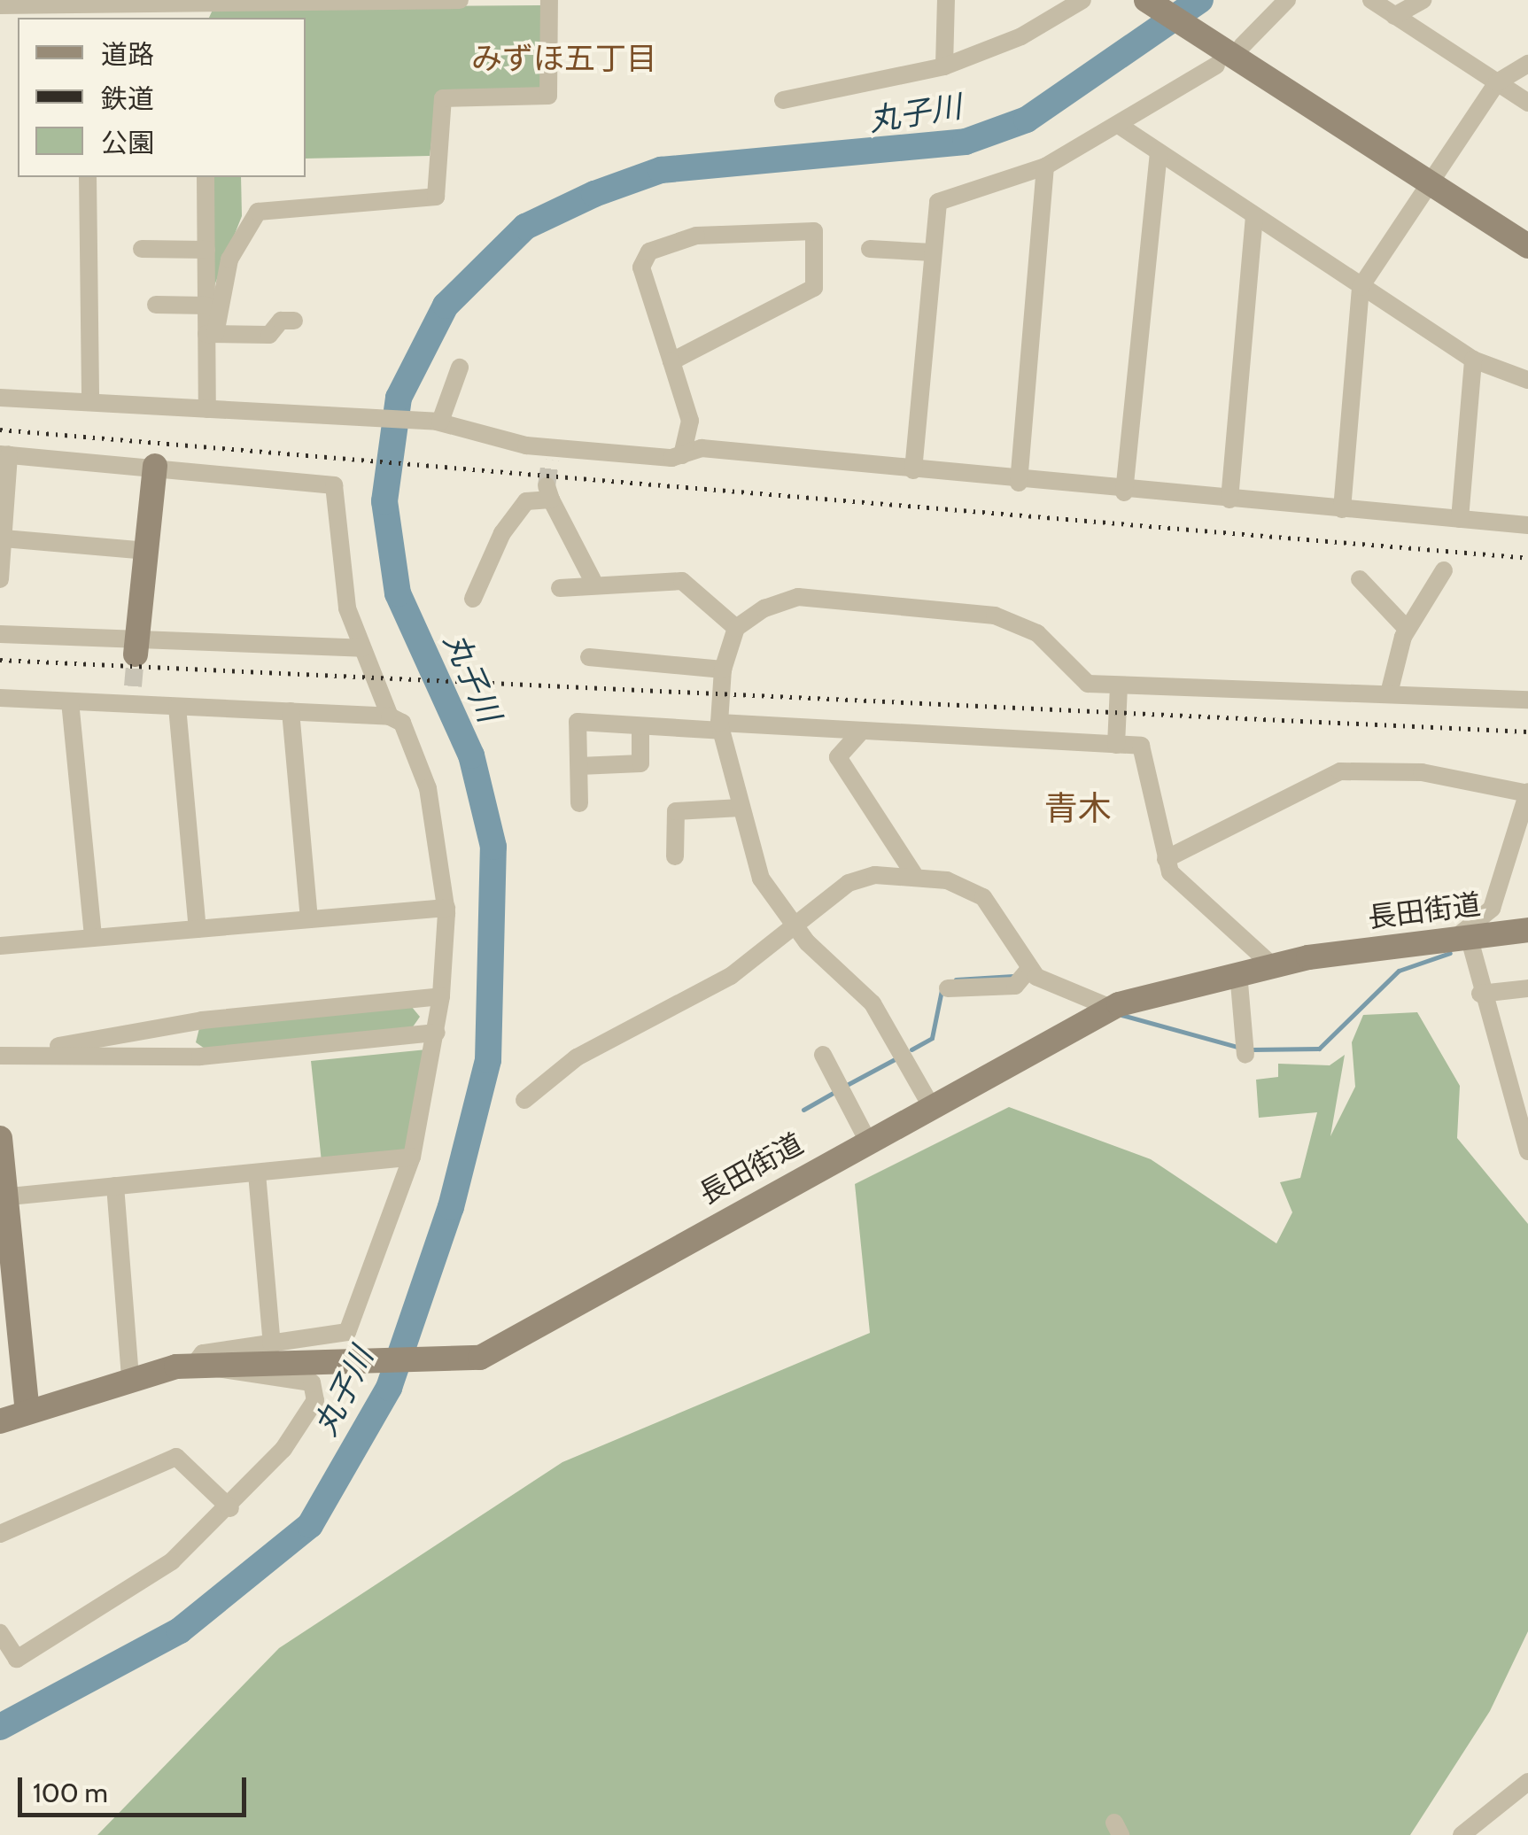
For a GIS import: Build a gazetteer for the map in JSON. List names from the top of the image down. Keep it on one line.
{"streets":{"main road":["長田街道"]},"districts":["みずほ五丁目","青木"],"water":["丸子川"],"legend":["道路","鉄道","公園"],"scale_bar":"100 m"}
